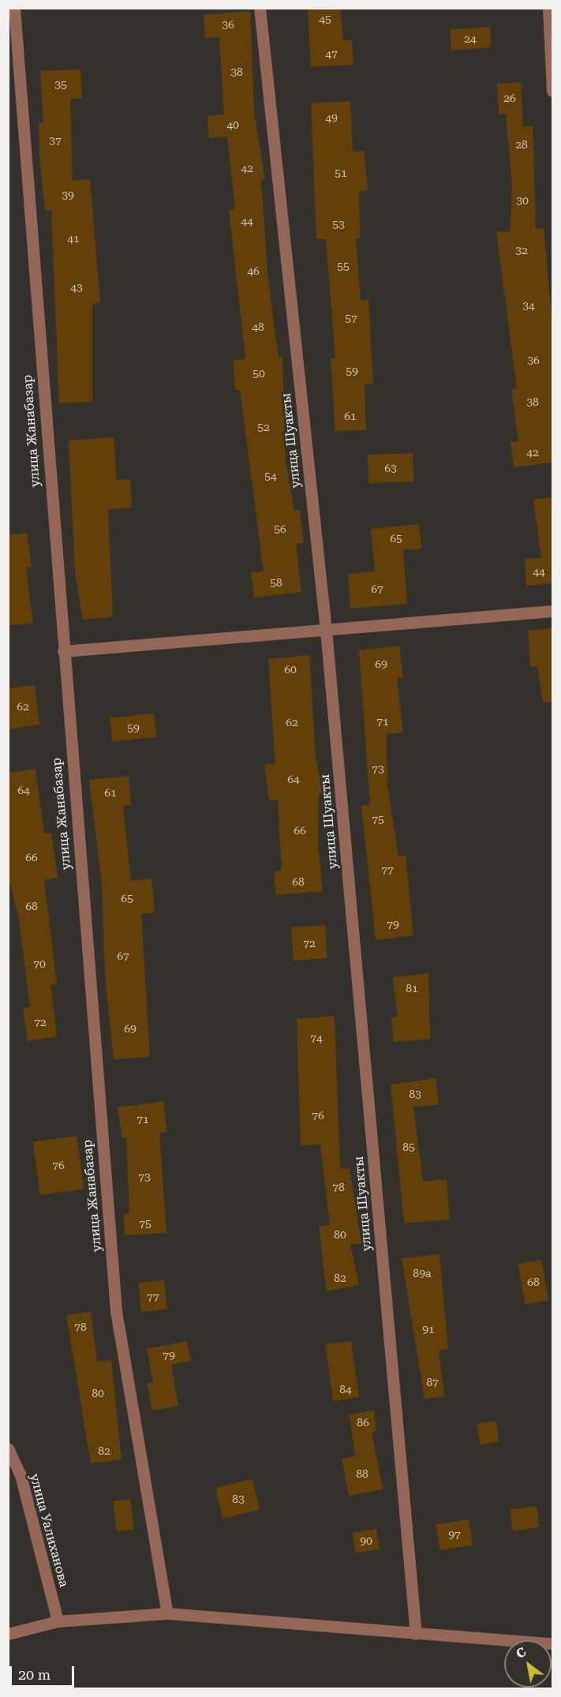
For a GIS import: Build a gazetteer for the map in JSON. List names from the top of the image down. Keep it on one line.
{"streets":{"street":["улица Жанабазар","улица Шуакты","улица Уалиханова"]},"house_numbers":["45","36","24","47","38","35","26","49","40","37","28","42","51","39","30","44","53","41","32","55","46","43","34","57","48","36","59","50","38","61","52","42","63","54","56","65","44","58","67","69","60","62","71","62","59","73","64","64","61","75","66","66","77","68","65","68","79","72","67","70","81","72","69","74","83","76","71","85","76","73","78","75","80","89а","82","68","77","78","91","79","87","84","80","86","82","88","83","97","90"],"scale_bar":"20 m","north":"top left"}
